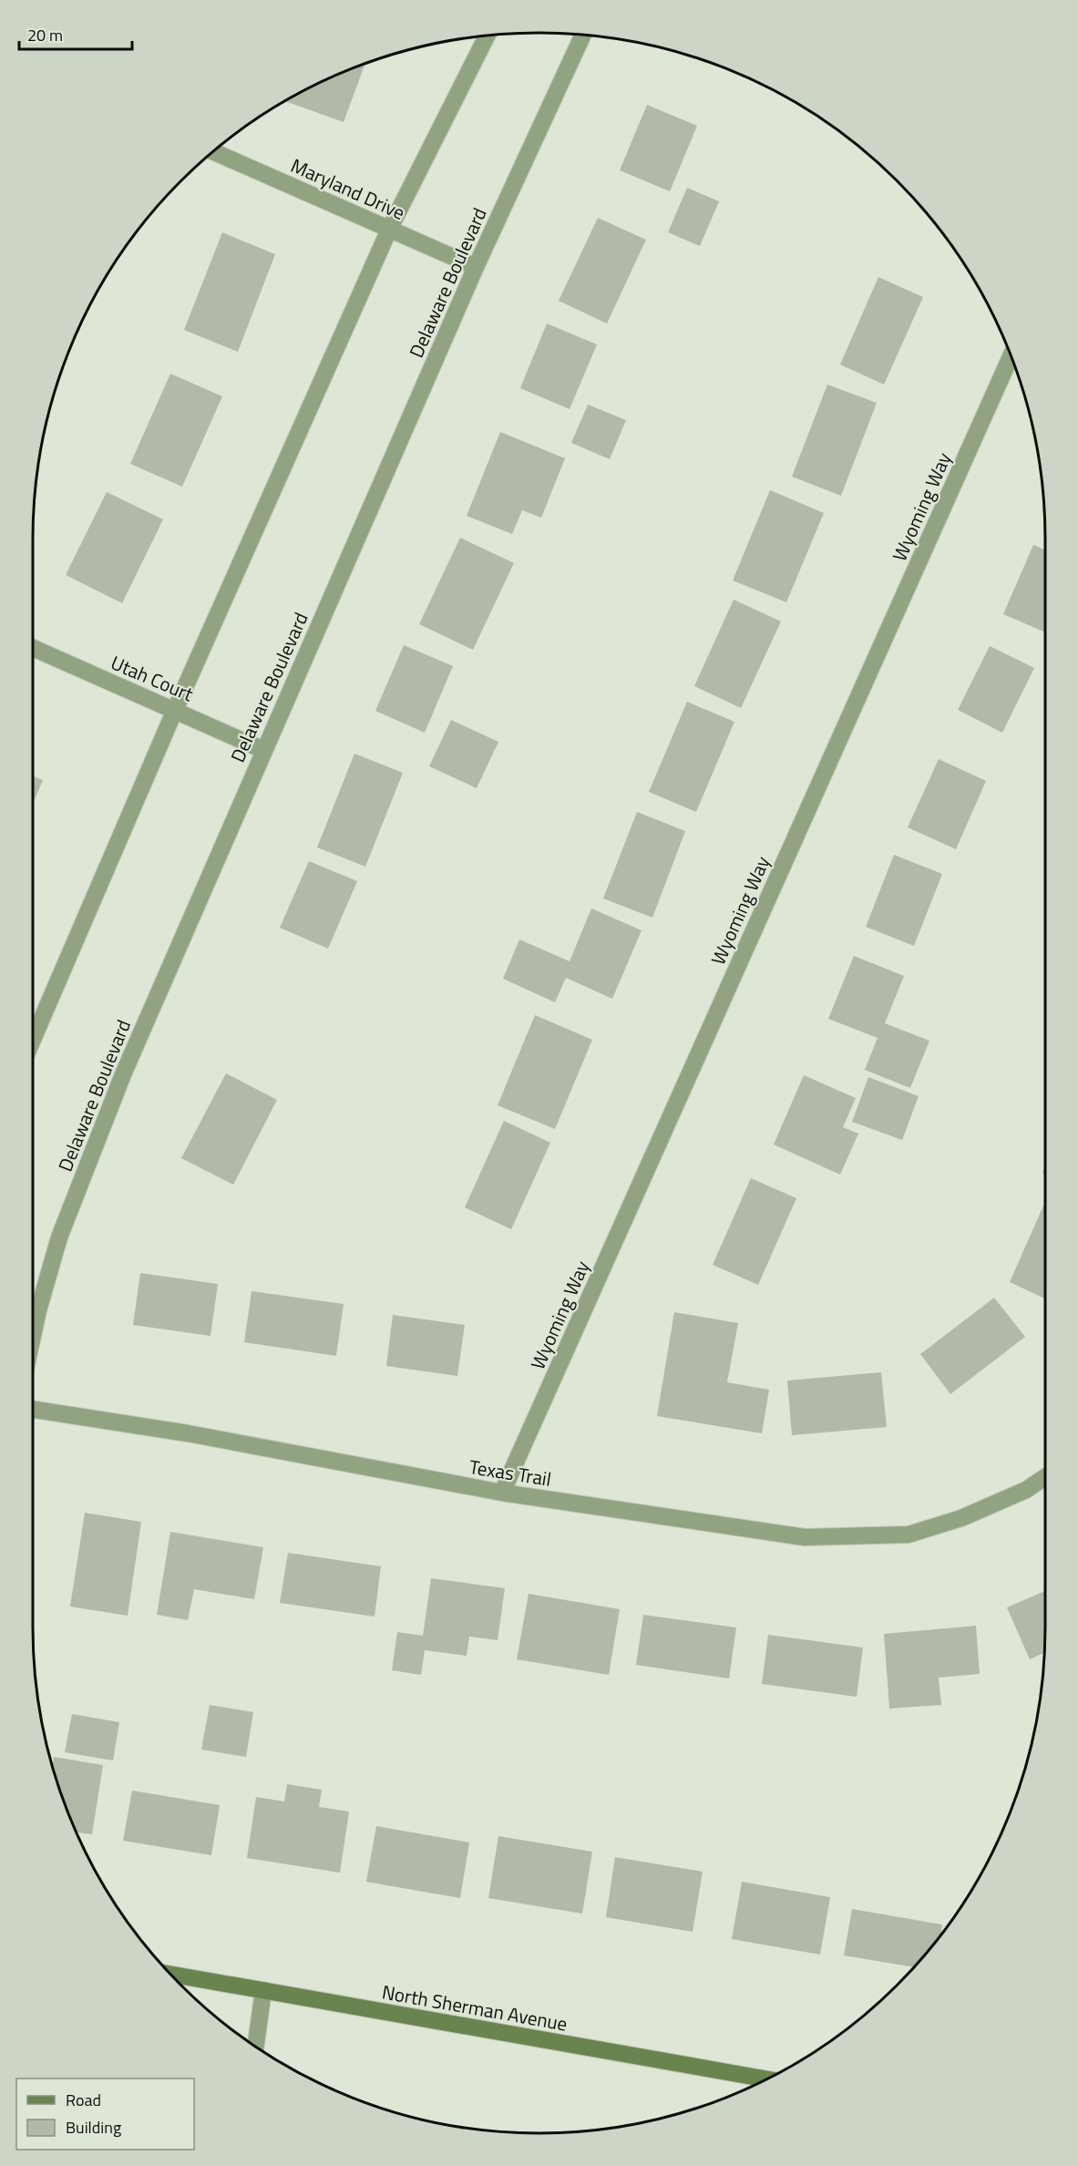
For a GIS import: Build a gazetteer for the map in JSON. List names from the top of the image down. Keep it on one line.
{"streets":{"street":["Maryland Drive","Delaware Boulevard","Wyoming Way","Utah Court","Texas Trail","North Sherman Avenue"]},"crossings":[["Maryland Drive","Delaware Boulevard"],["Delaware Boulevard","Utah Court"],["Wyoming Way","Texas Trail"]],"legend":["Road","Building"],"scale_bar":"20 m"}
